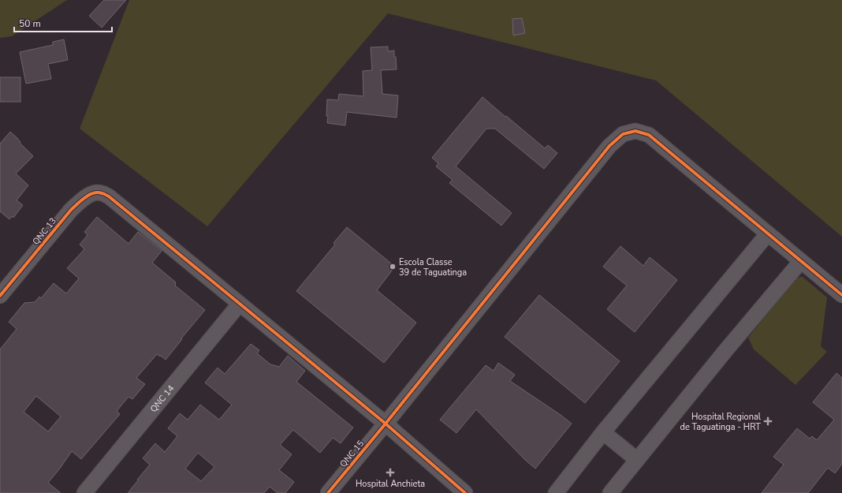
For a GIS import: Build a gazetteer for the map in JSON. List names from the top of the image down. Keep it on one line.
{"streets":{"street":["QNC 13","QNC 14","QNC 15"]},"crossings":[["QNC 13","QNC 14"]],"places":{"other":["Escola Classe 39 de Taguatinga"],"health":["Hospital Regional de Taguatinga - HRT","Hospital Anchieta"]},"scale_bar":"50 m"}
